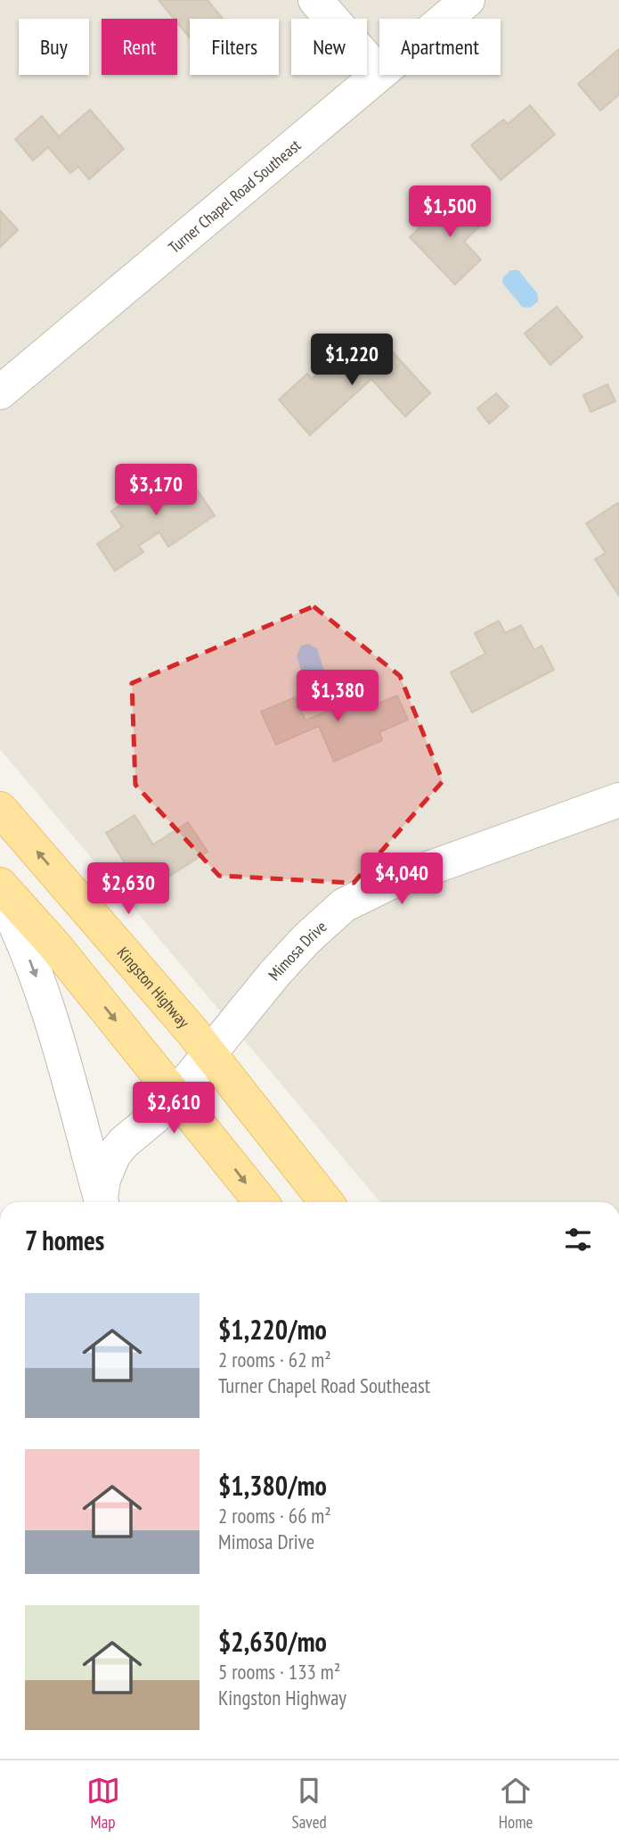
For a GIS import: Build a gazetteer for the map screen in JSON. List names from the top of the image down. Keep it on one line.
{"streets":{"main road":["Kingston Highway"],"street":["Turner Chapel Road Southeast","Mimosa Drive"]},"crossings":[["Mimosa Drive","Kingston Highway"]],"page":{"chip":["Buy","Rent","Filters","New","Apartment"],"price":["$1,500","$1,220","$3,170","$1,380","$4,040","$2,630","$2,610"],"heading":"7 homes","list":[{"name":"$1,220/mo","note":"2 rooms · 62 m² · Turner Chapel Road Southeast"},{"name":"$1,380/mo","note":"2 rooms · 66 m² · Mimosa Drive"},{"name":"$2,630/mo","note":"5 rooms · 133 m² · Kingston Highway"}],"tabs":["Map","Saved","Home"]}}
